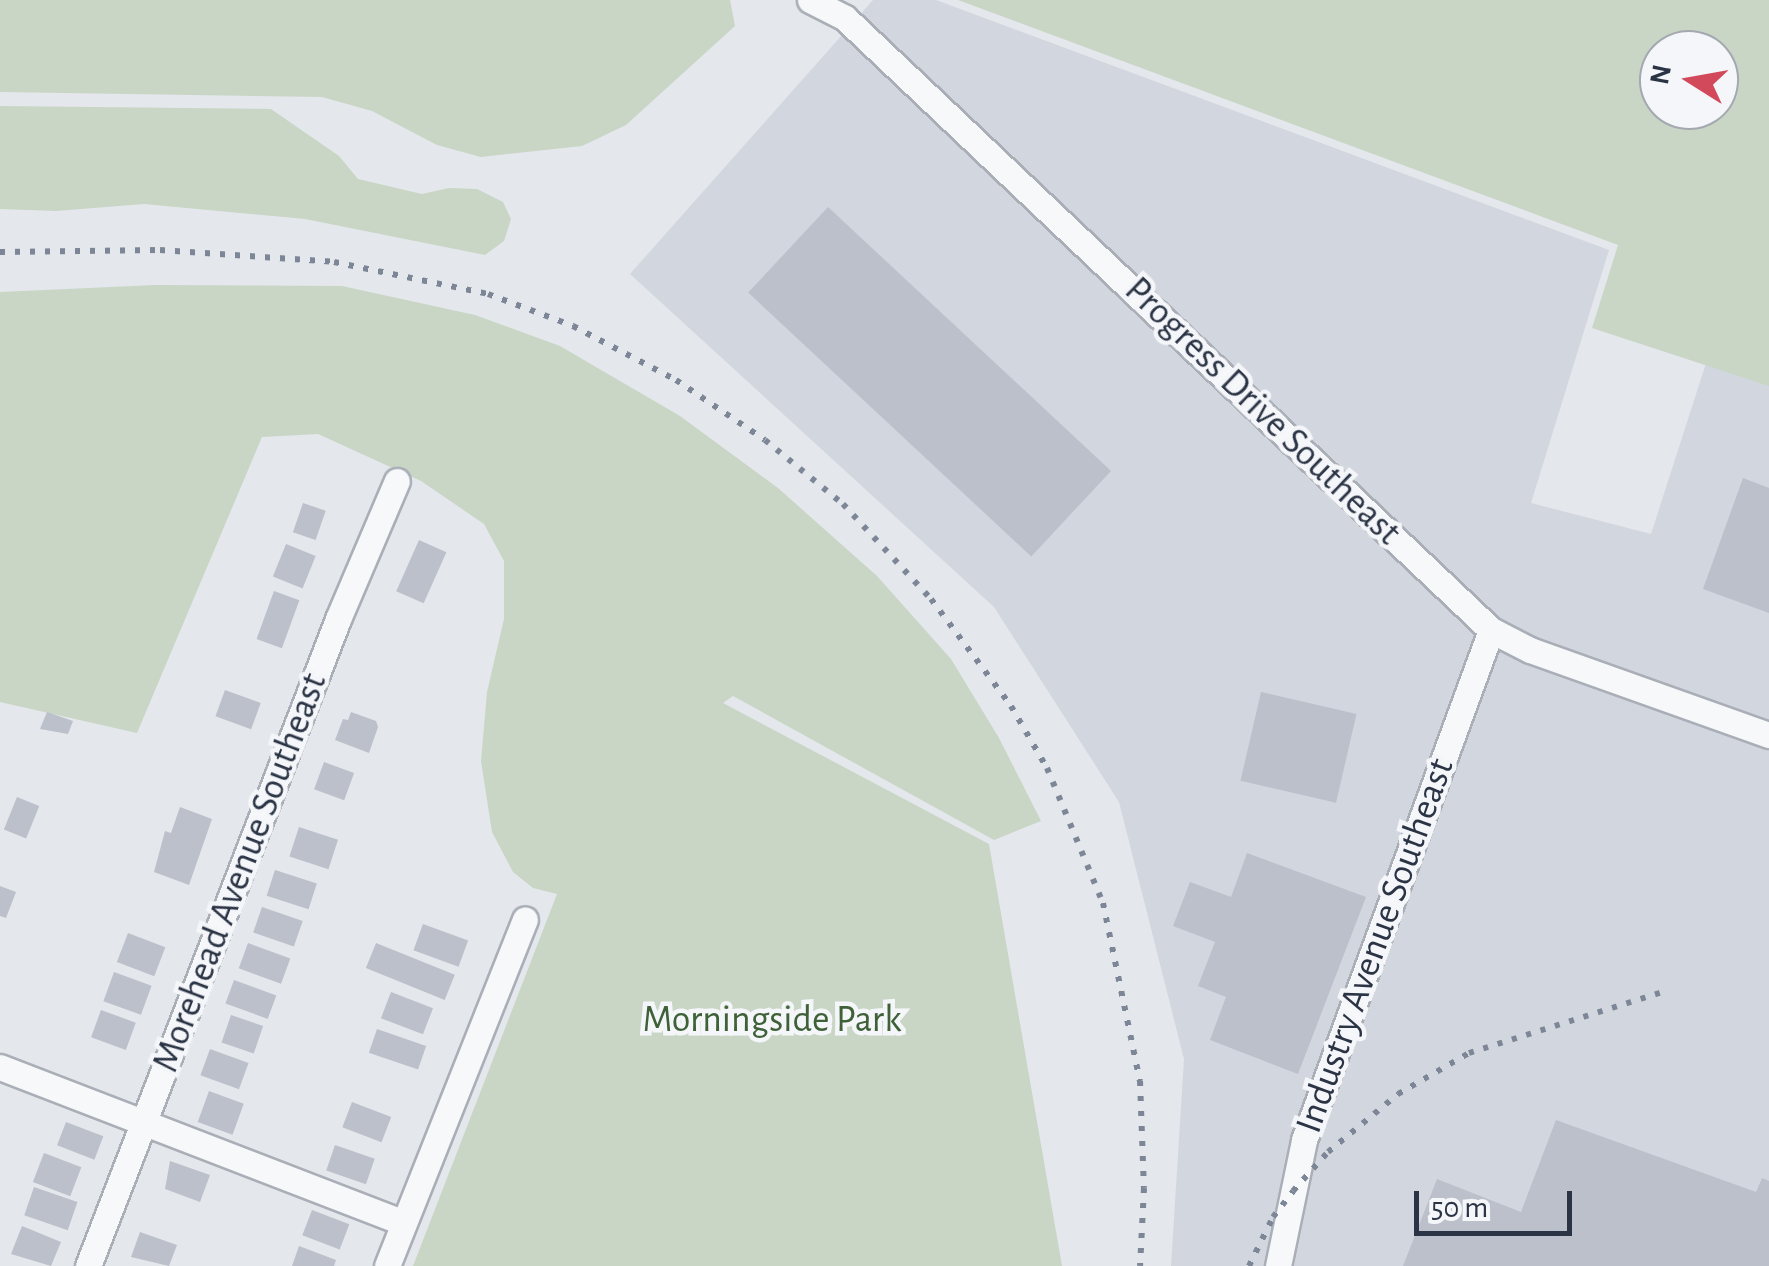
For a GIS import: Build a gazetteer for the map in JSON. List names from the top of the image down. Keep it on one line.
{"streets":{"street":["Progress Drive Southeast","Morehead Avenue Southeast","Industry Avenue Southeast"]},"crossings":[["Progress Drive Southeast","Industry Avenue Southeast"]],"parks":["Morningside Park"],"scale_bar":"50 m","north":"left"}
